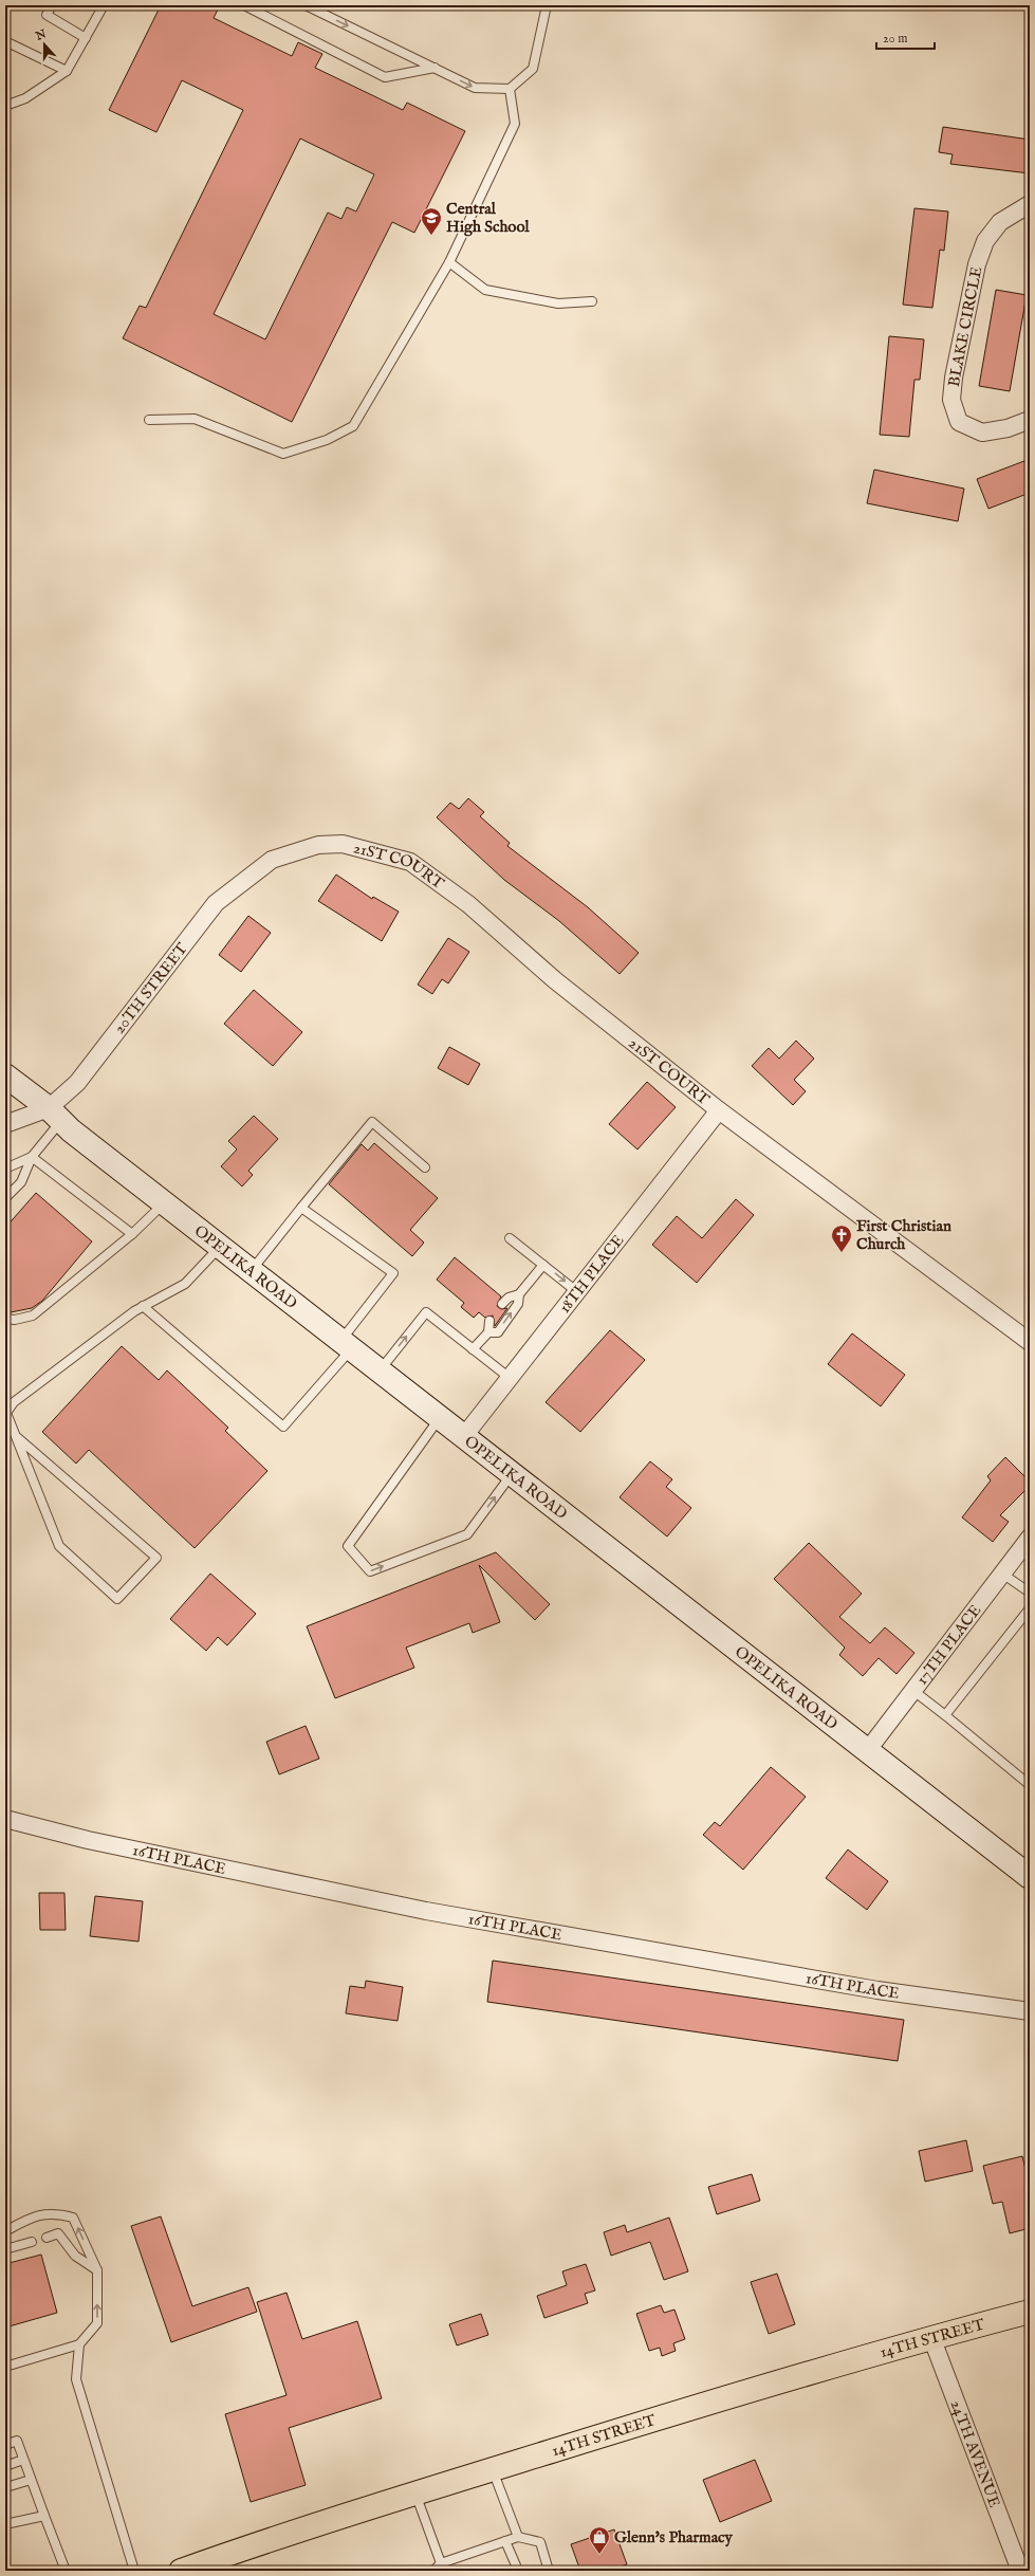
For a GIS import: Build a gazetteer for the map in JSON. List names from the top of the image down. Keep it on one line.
{"streets":{"main road":["OPELIKA ROAD","14TH STREET"],"street":["BLAKE CIRCLE","21ST COURT","20TH STREET","18TH PLACE","17TH PLACE","16TH PLACE","24TH AVENUE"]},"crossings":[["21ST COURT","20TH STREET"],["21ST COURT","18TH PLACE"],["20TH STREET","OPELIKA ROAD"],["OPELIKA ROAD","18TH PLACE"],["OPELIKA ROAD","17TH PLACE"],["14TH STREET","24TH AVENUE"]],"places":{"school or university":["Central High School"],"church":["First Christian Church"],"shop":["Glenn's Pharmacy"]},"scale_bar":"20 m","north":"top"}
